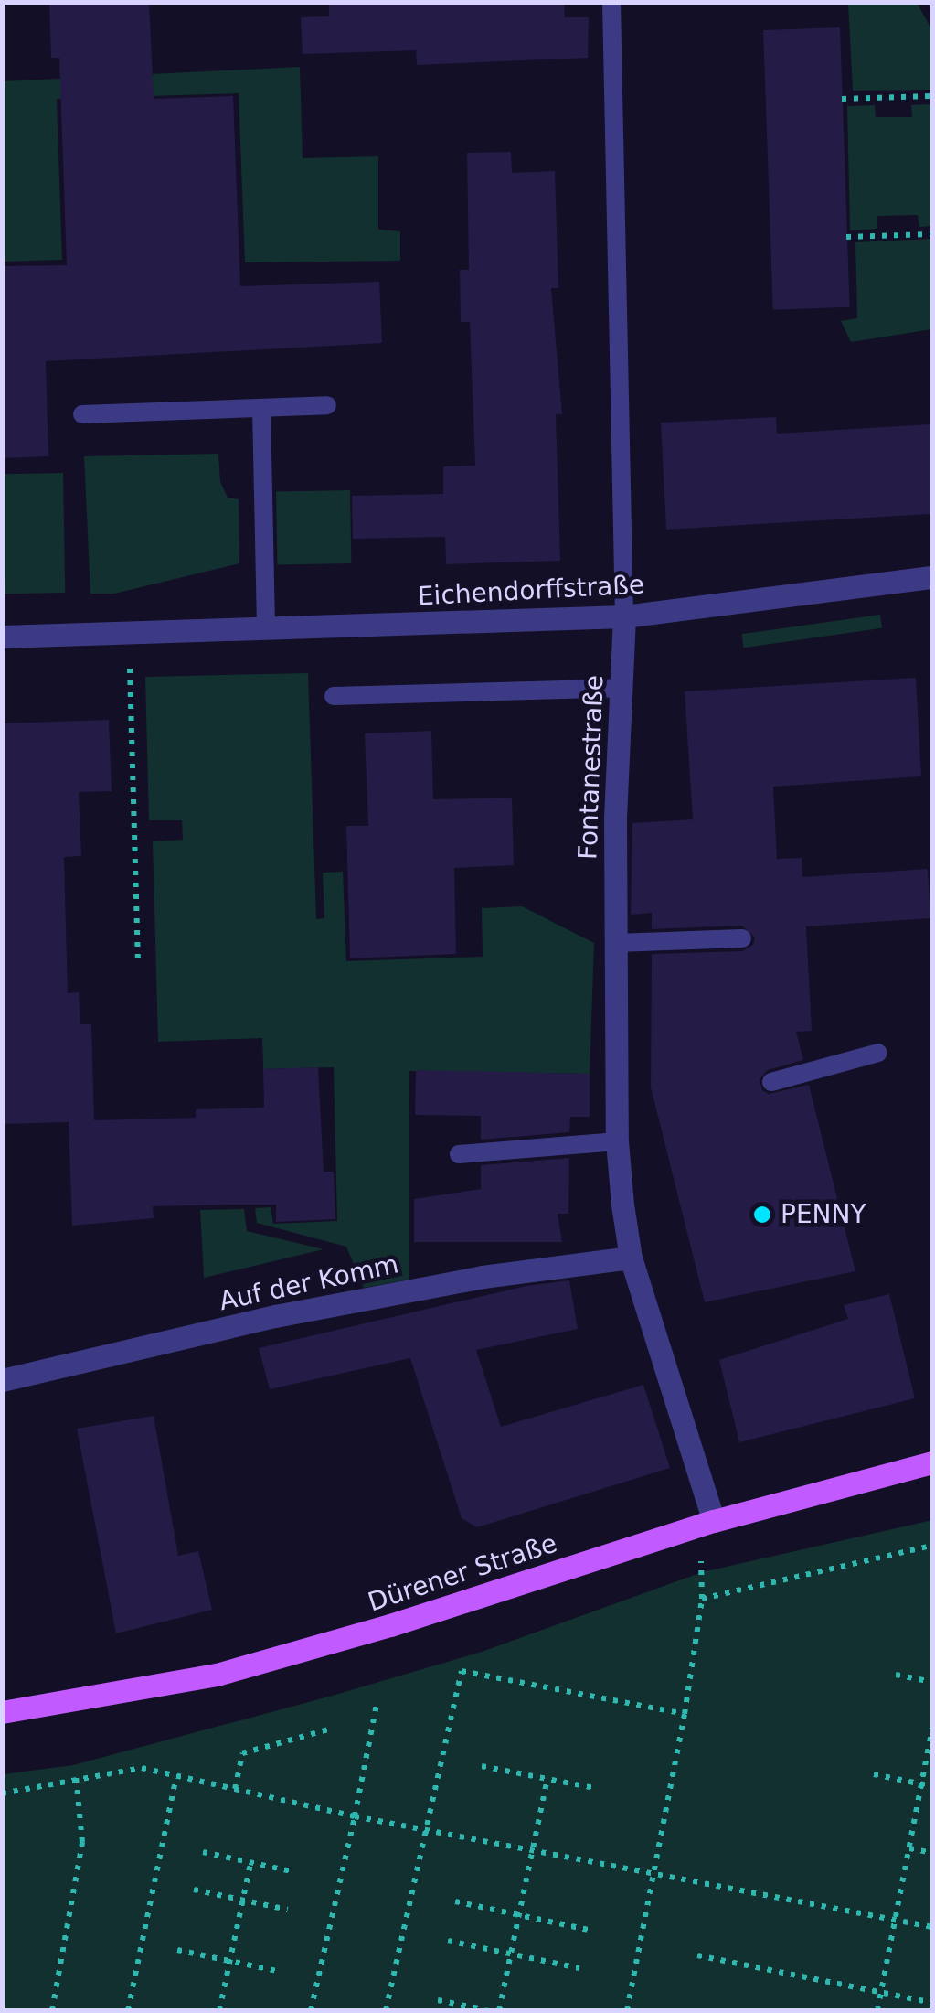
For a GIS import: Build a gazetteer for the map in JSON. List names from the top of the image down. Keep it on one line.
{"streets":{"main road":["Dürener Straße"],"street":["Eichendorffstraße","Fontanestraße","Auf der Komm"]},"crossings":[["Eichendorffstraße","Fontanestraße"],["Fontanestraße","Auf der Komm"],["Fontanestraße","Dürener Straße"]],"places":["PENNY"]}
